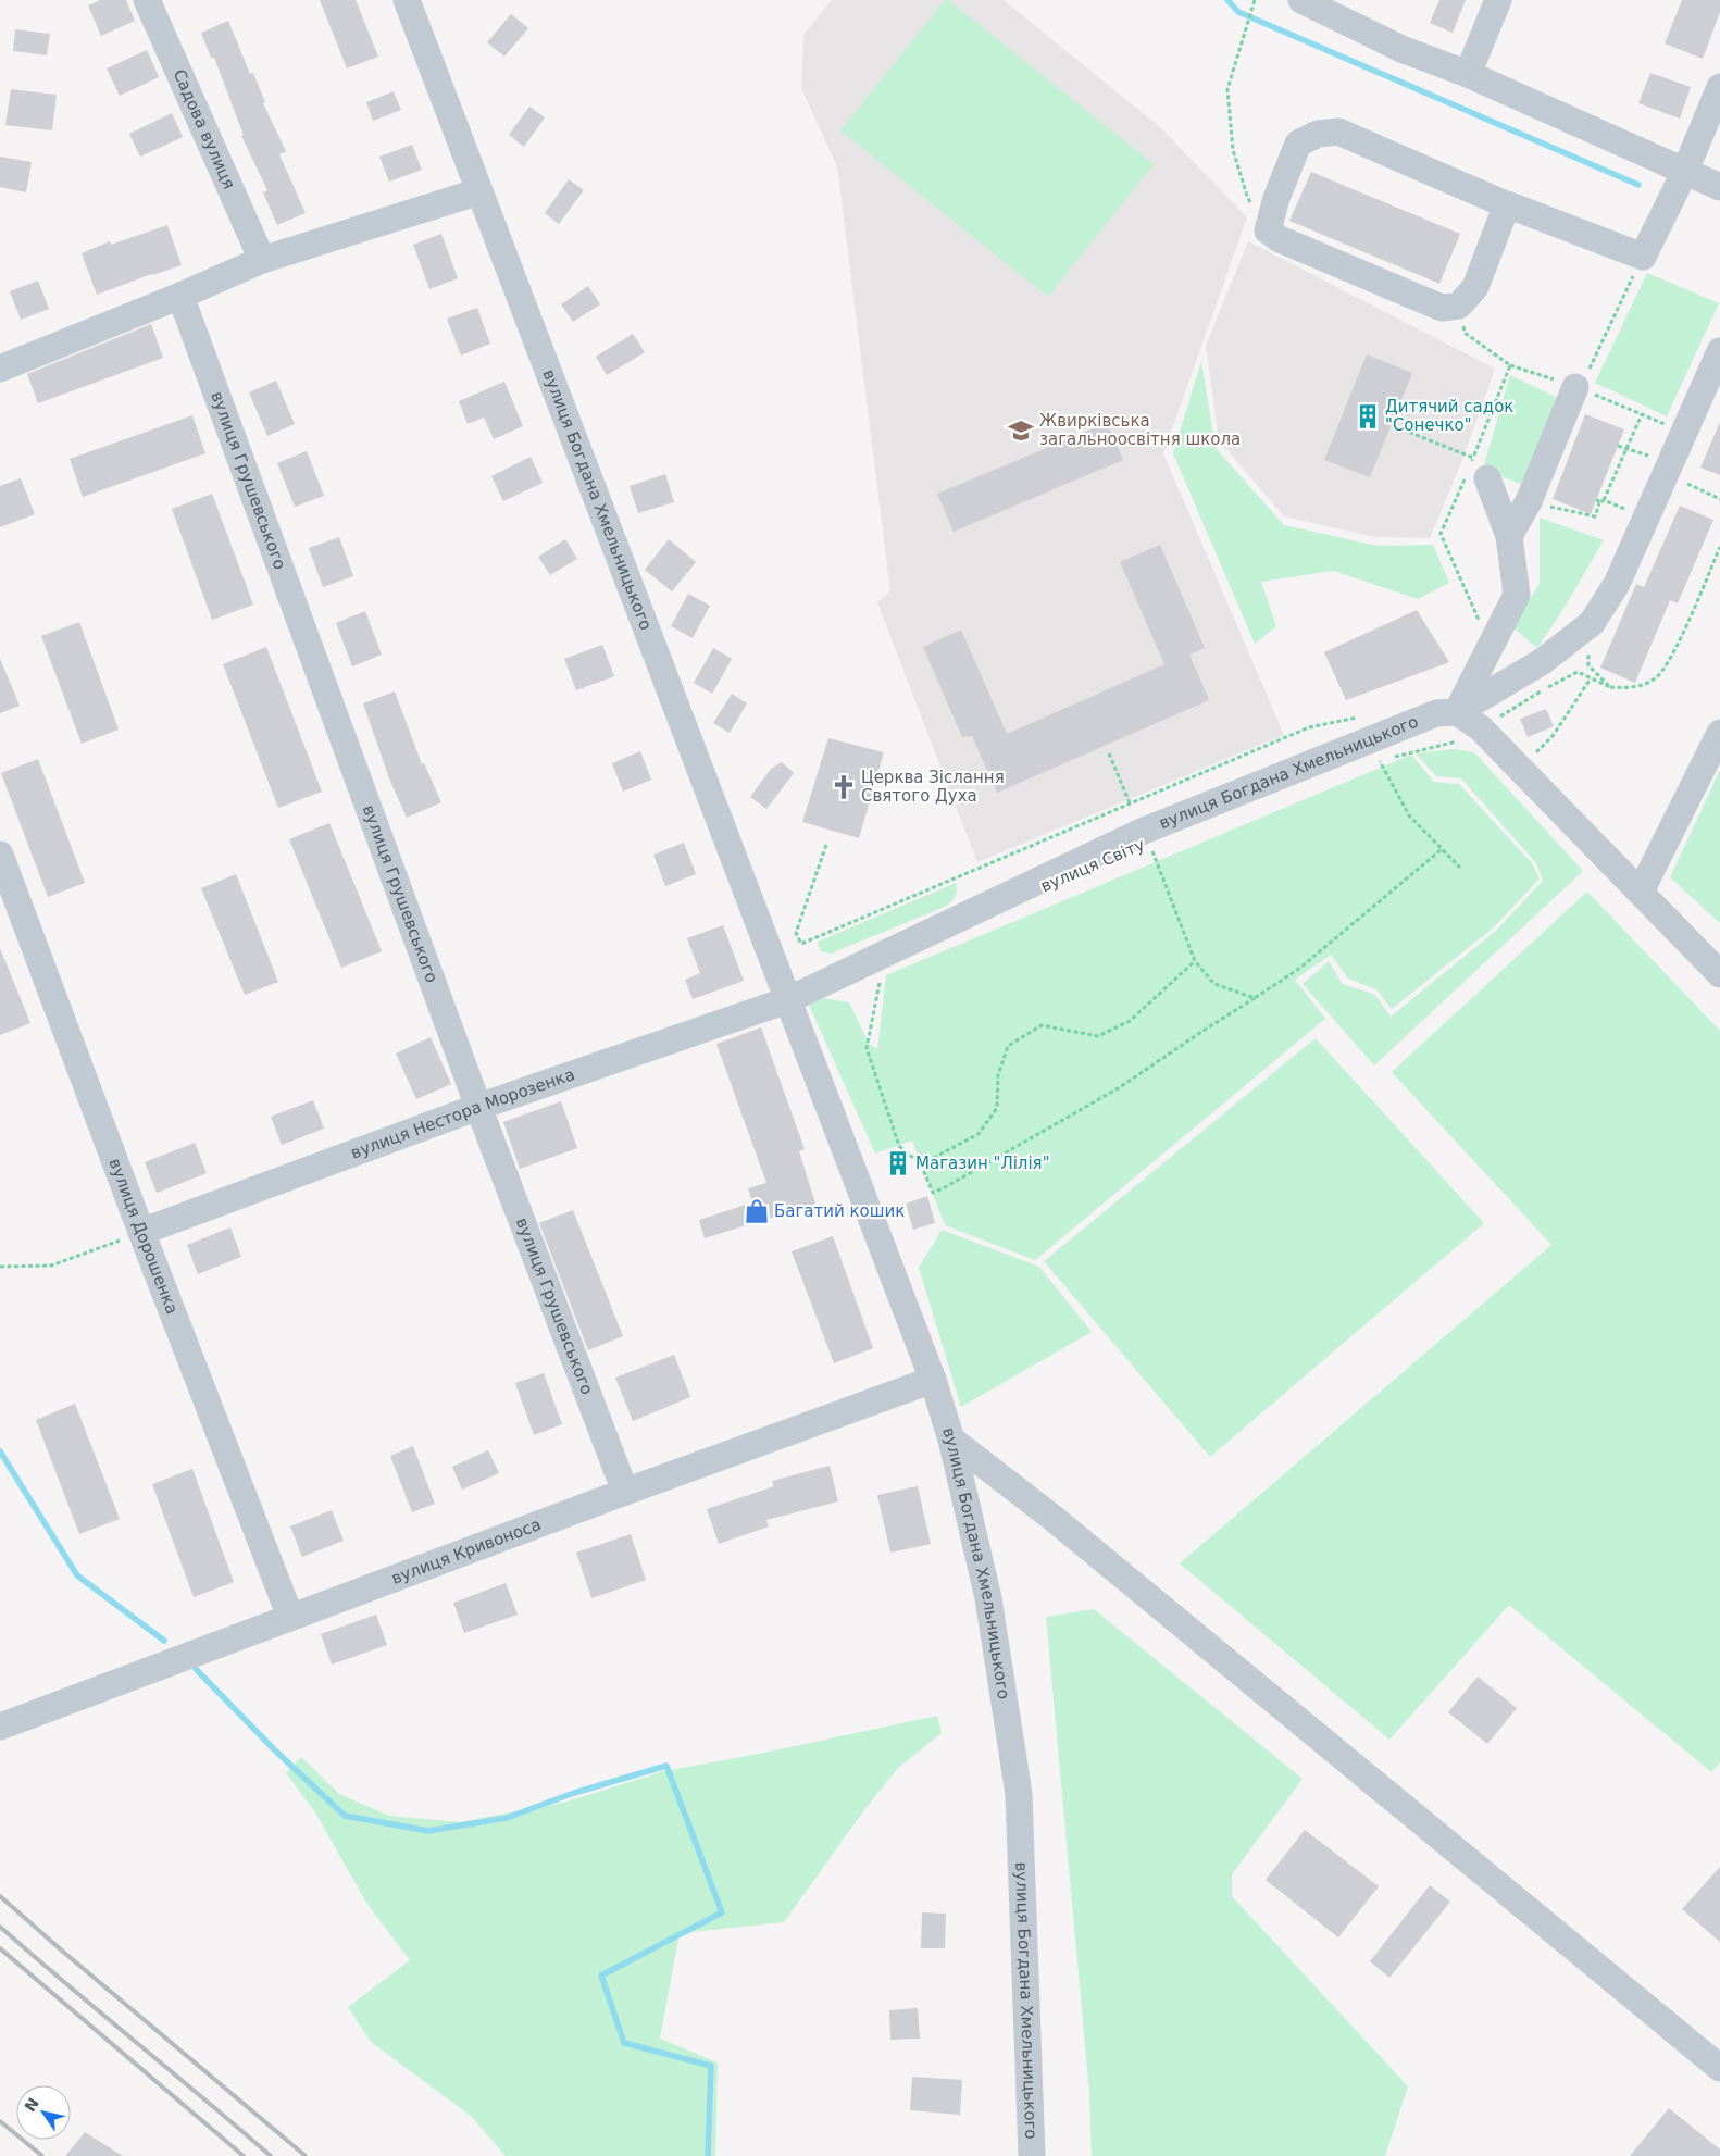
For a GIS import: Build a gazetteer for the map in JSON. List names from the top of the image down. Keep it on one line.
{"streets":{"street":["Садова вулиця","вулиця Грушевського","вулиця Богдана Хмельницького","вулиця Нестора Морозенка","вулиця Дорошенка","вулиця Кривоноса"],"path":["вулиця Світу"]},"crossings":[["вулиця Грушевського","вулиця Нестора Морозенка"],["вулиця Грушевського","вулиця Кривоноса"],["вулиця Богдана Хмельницького","вулиця Нестора Морозенка"],["вулиця Богдана Хмельницького","вулиця Кривоноса"],["вулиця Нестора Морозенка","вулиця Дорошенка"],["вулиця Дорошенка","вулиця Кривоноса"]],"places":{"building":["Дитячий садок \"Сонечко\"","Магазин \"Лілія\""],"school or university":["Жвирківська загальноосвітня школа"],"church":["Церква Зіслання Святого Духа"],"shop":["Багатий кошик"]},"north":"top left"}
